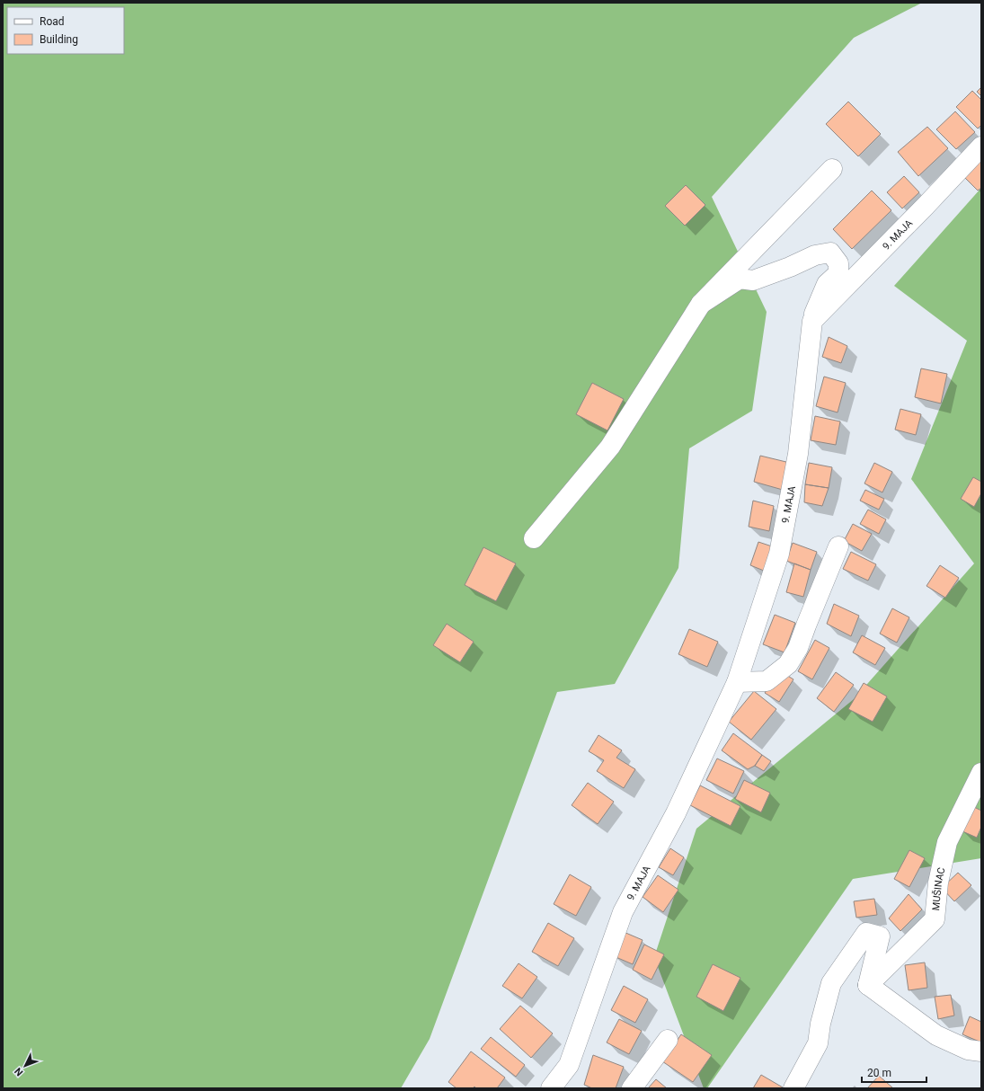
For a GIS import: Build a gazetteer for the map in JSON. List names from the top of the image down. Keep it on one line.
{"streets":{"street":["9. MAJA","MUŠINAC"]},"legend":["Road","Building"],"scale_bar":"20 m","north":"bottom left"}
